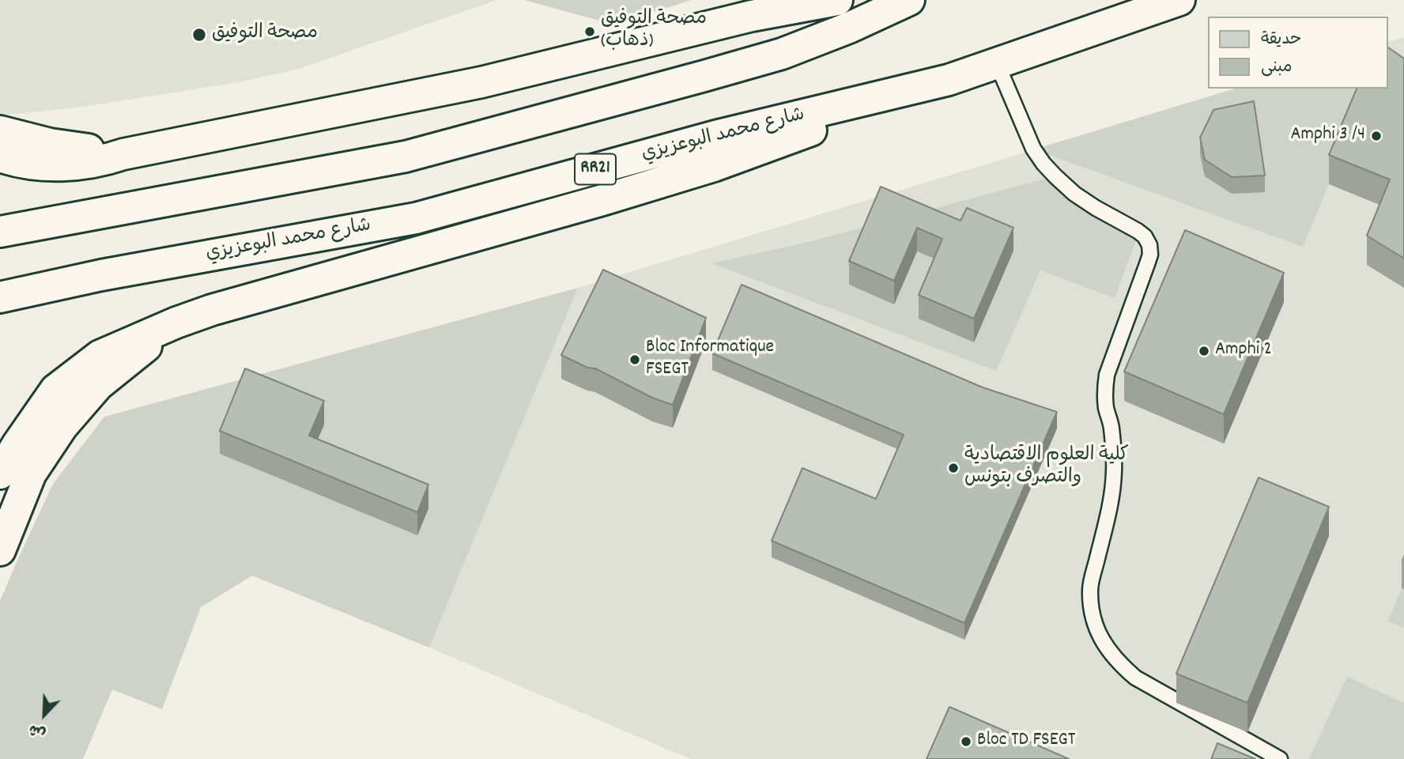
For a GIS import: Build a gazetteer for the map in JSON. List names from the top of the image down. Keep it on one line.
{"streets":{"highway":["شارع محمد البوعزيزي","RR21"]},"places":["مصحة التوفيق (ذهاب)","مصحة التوفيق","Amphi 3 /4","Amphi 2","Bloc Informatique FSEGT","كلية العلوم الاقتصادية والتصرف بتونس","Bloc TD FSEGT"],"legend":["حديقة","مبنى"],"north":"bottom left"}
